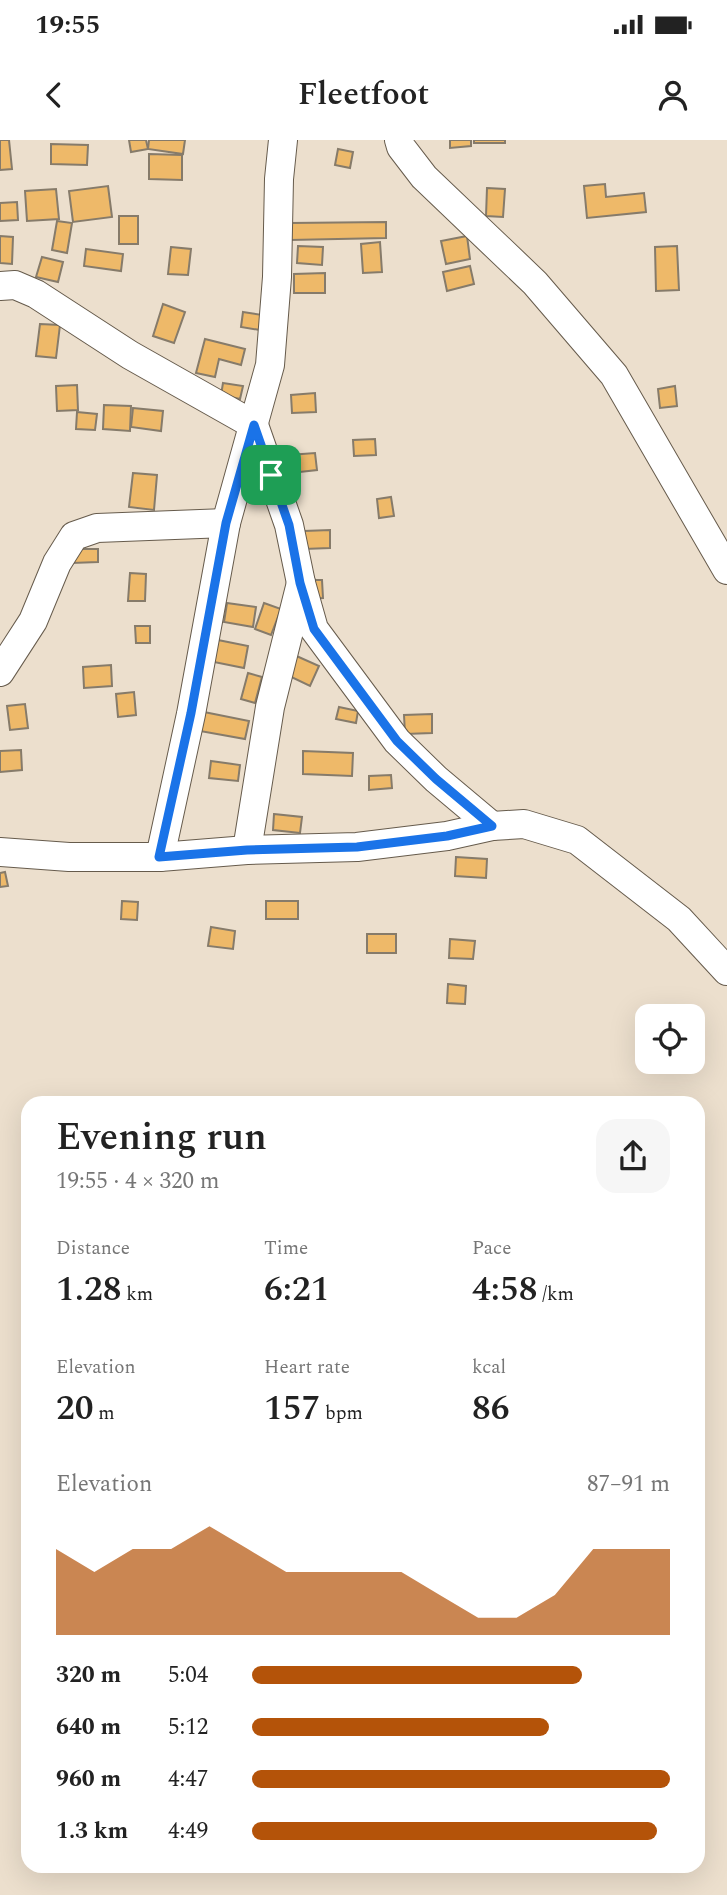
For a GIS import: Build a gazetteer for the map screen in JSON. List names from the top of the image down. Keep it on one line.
{"page":{"status":"19:55","header":"Fleetfoot","heading":["Evening run","19:55 · 4 × 320 m"],"stats":[["Distance","1.28 km"],["Time","6:21"],["Pace","4:58 /km"],["Elevation","20 m"],["Heart rate","157 bpm"],["kcal","86"]],"chart":["Elevation","87–91 m"],"list":[{"name":"320 m","note":"5:04"},{"name":"640 m","note":"5:12"},{"name":"960 m","note":"4:47"},{"name":"1.3 km","note":"4:49"}]}}
